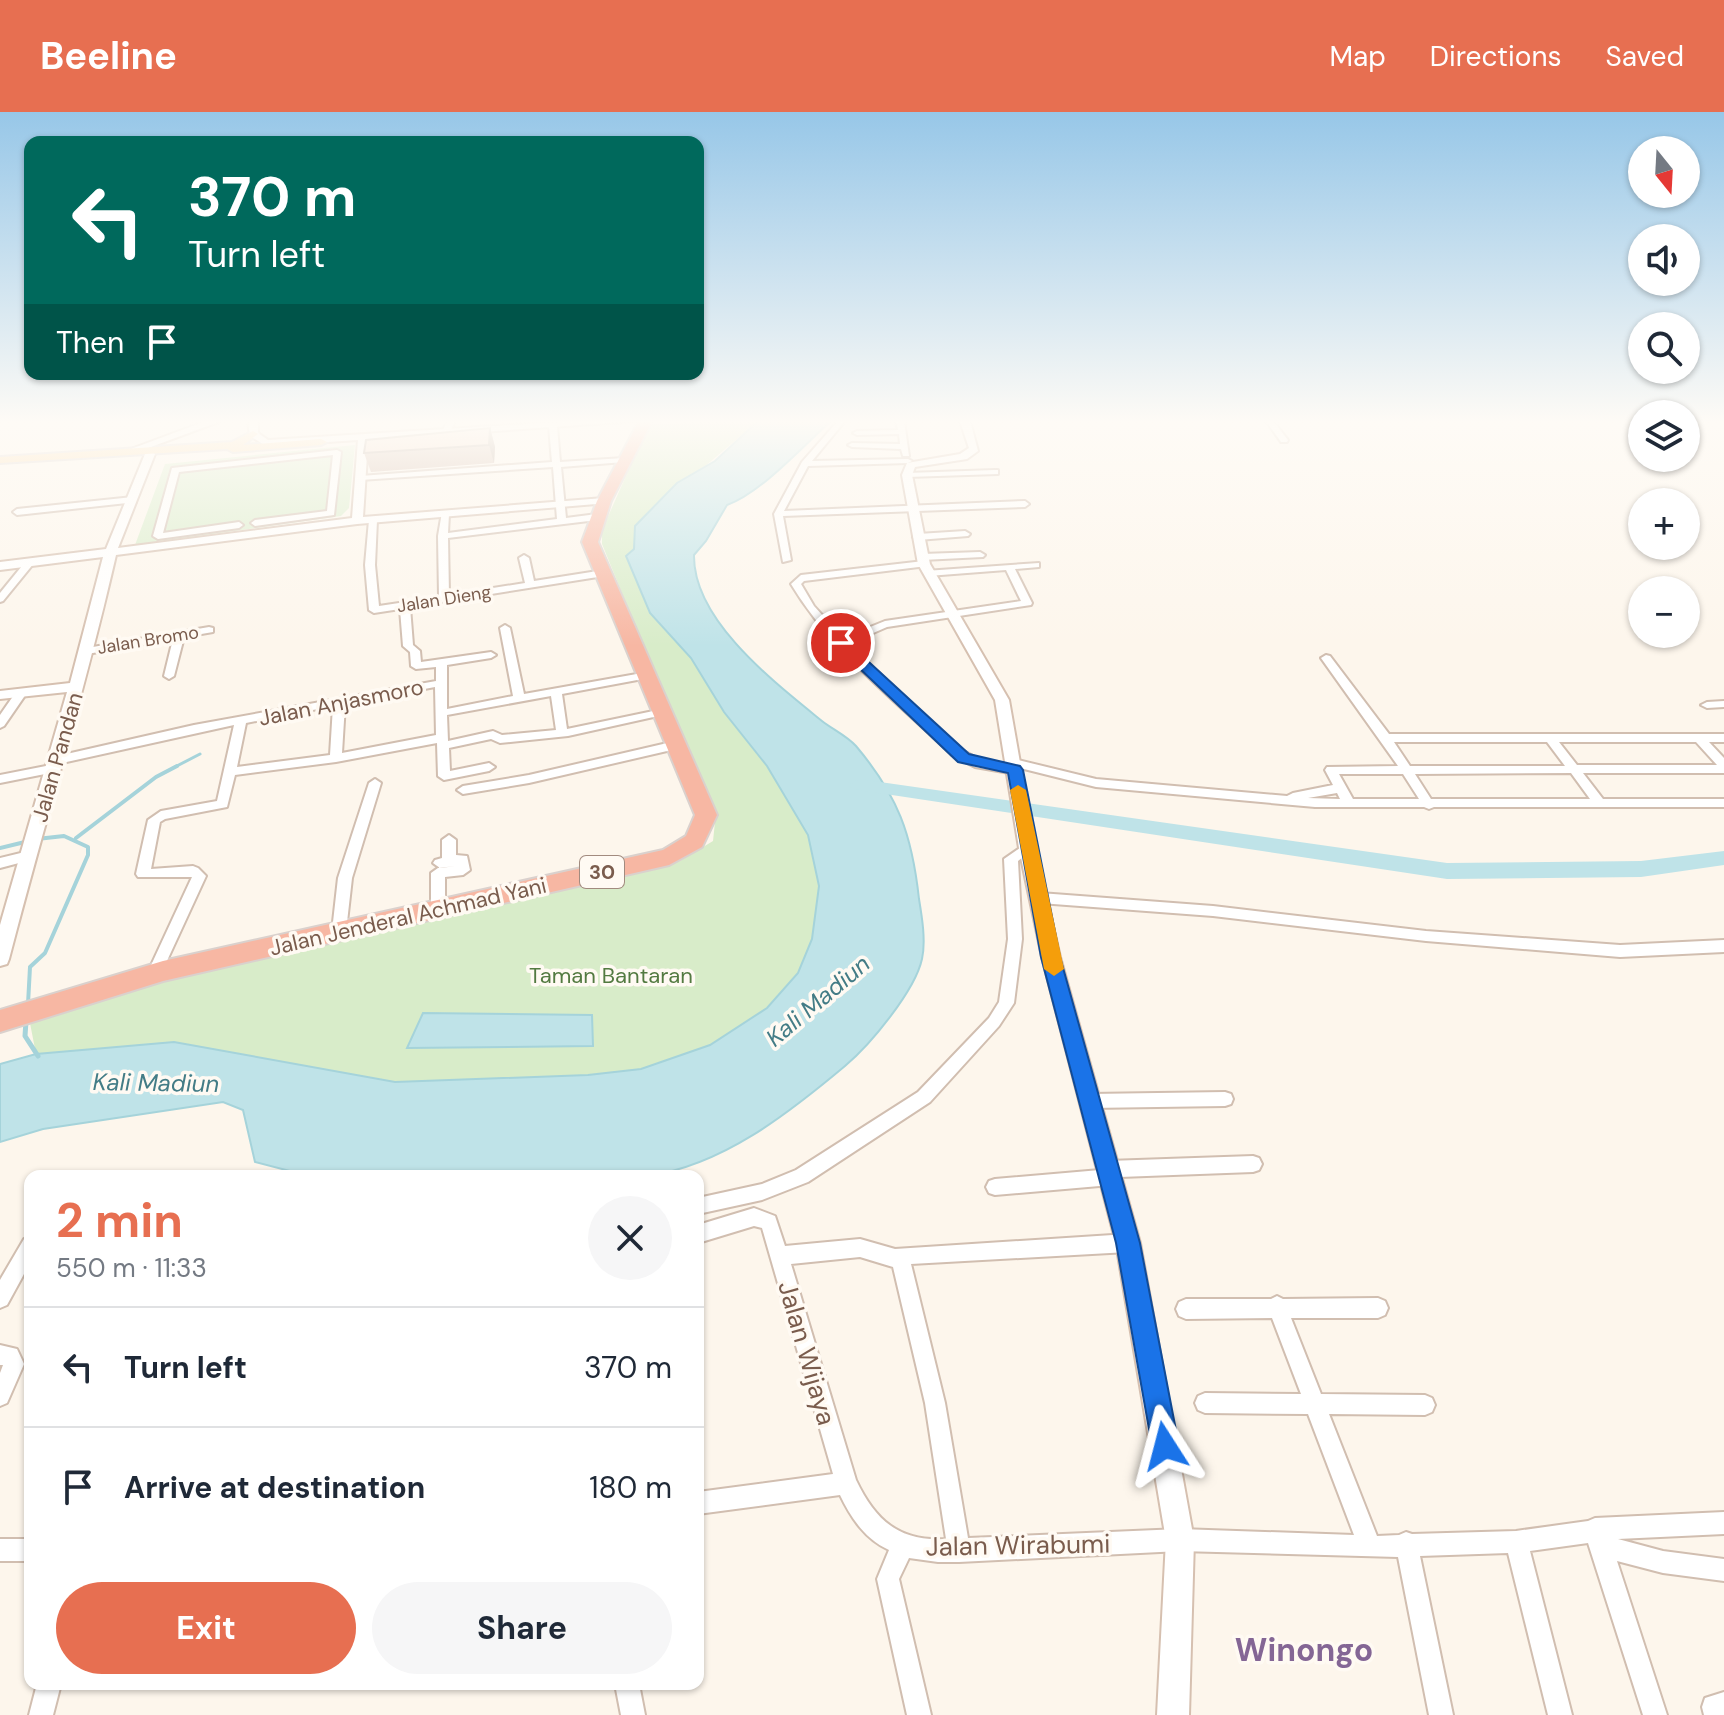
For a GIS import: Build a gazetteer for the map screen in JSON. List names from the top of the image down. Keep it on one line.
{"streets":{"highway":["30","Jalan Jenderal Achmad Yani"],"street":["Jalan Dieng","Jalan Bromo","Jalan Anjasmoro","Jalan Pandan","Jalan Wijaya","Jalan Wirabumi"]},"crossings":[["Jalan Dieng","Jalan Jenderal Achmad Yani"],["Jalan Bromo","Jalan Pandan"],["Jalan Anjasmoro","Jalan Pandan"],["Jalan Anjasmoro","Jalan Jenderal Achmad Yani"],["Jalan Wijaya","Jalan Wirabumi"]],"districts":["Winongo"],"water":["Kali Madiun"],"parks":["Taman Bantaran"],"north":"bottom","page":{"header":"Beeline","nav":["Map","Directions","Saved"],"map_buttons":["+","−"],"turn":["370 m","Turn left"],"then":"Then","heading":["2 min","550 m · 11:33"],"list":[{"name":"Turn left","value":"370 m"},{"name":"Arrive at destination","value":"180 m"}],"buttons":["Exit","Share"]}}
